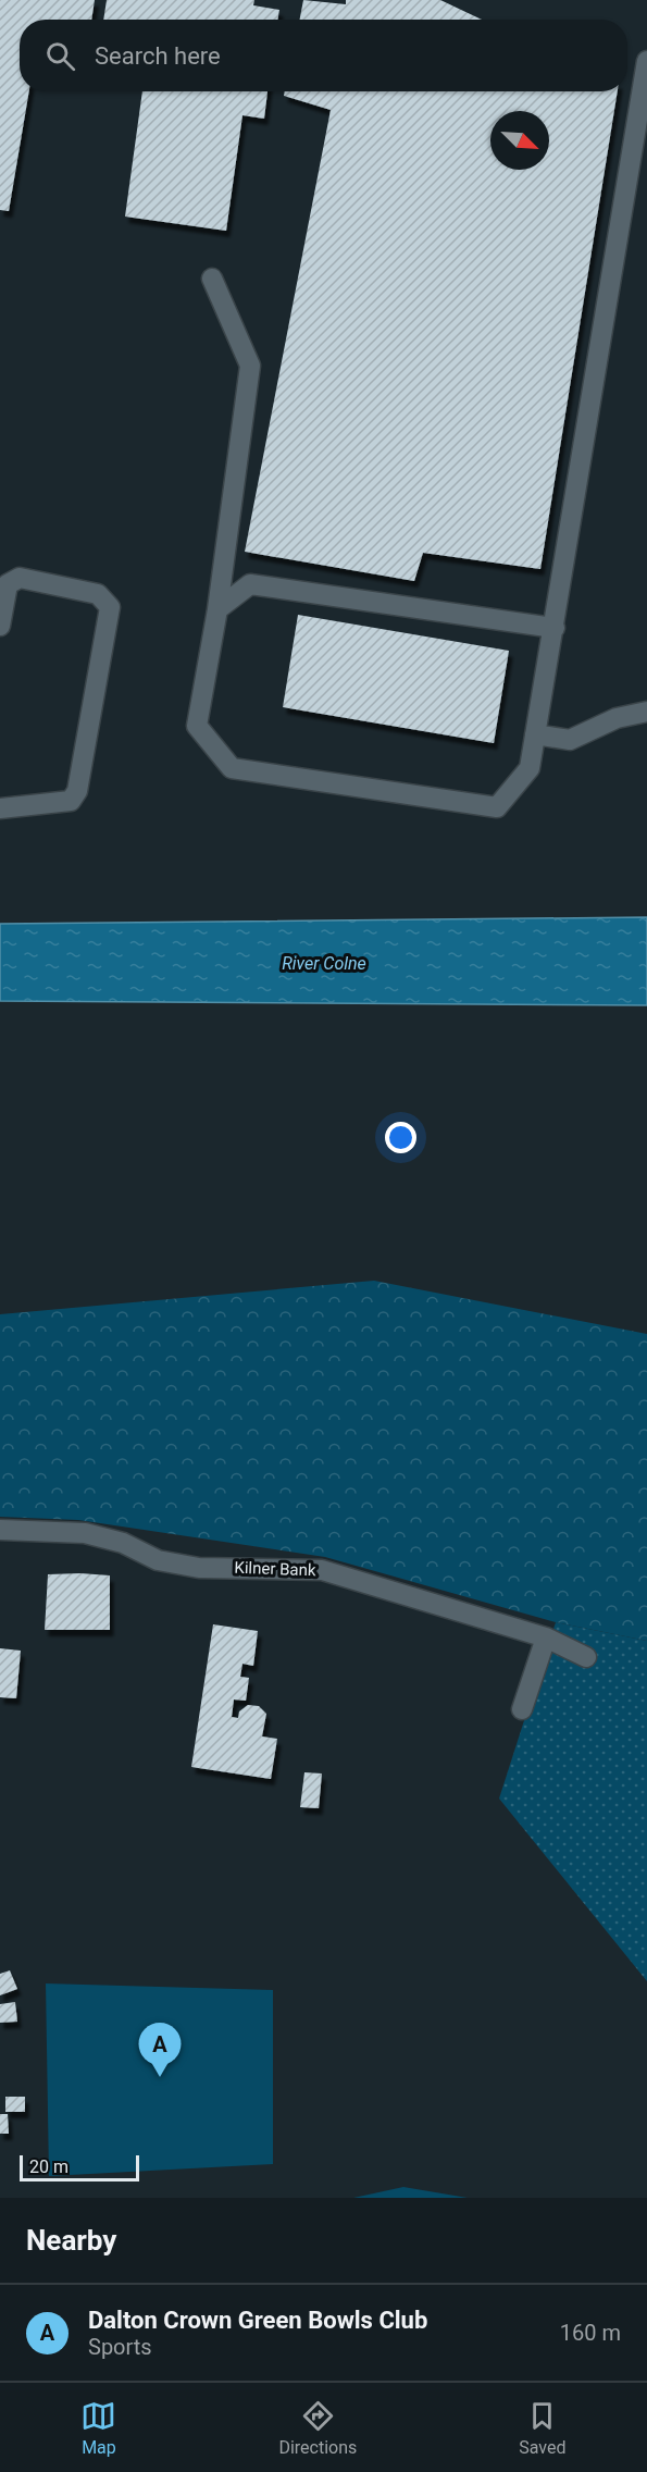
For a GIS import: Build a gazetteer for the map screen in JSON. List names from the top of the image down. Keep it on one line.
{"streets":{"street":["Kilner Bank"]},"water":["River Colne"],"scale_bar":"20 m","north":"bottom right","page":{"search":"Search here","pins":"A","scale":"20 m","heading":"Nearby","list":[{"mark":"A","name":"Dalton Crown Green Bowls Club","note":"Sports","value":"160 m"}],"nav":["Map","Directions","Saved"]}}
